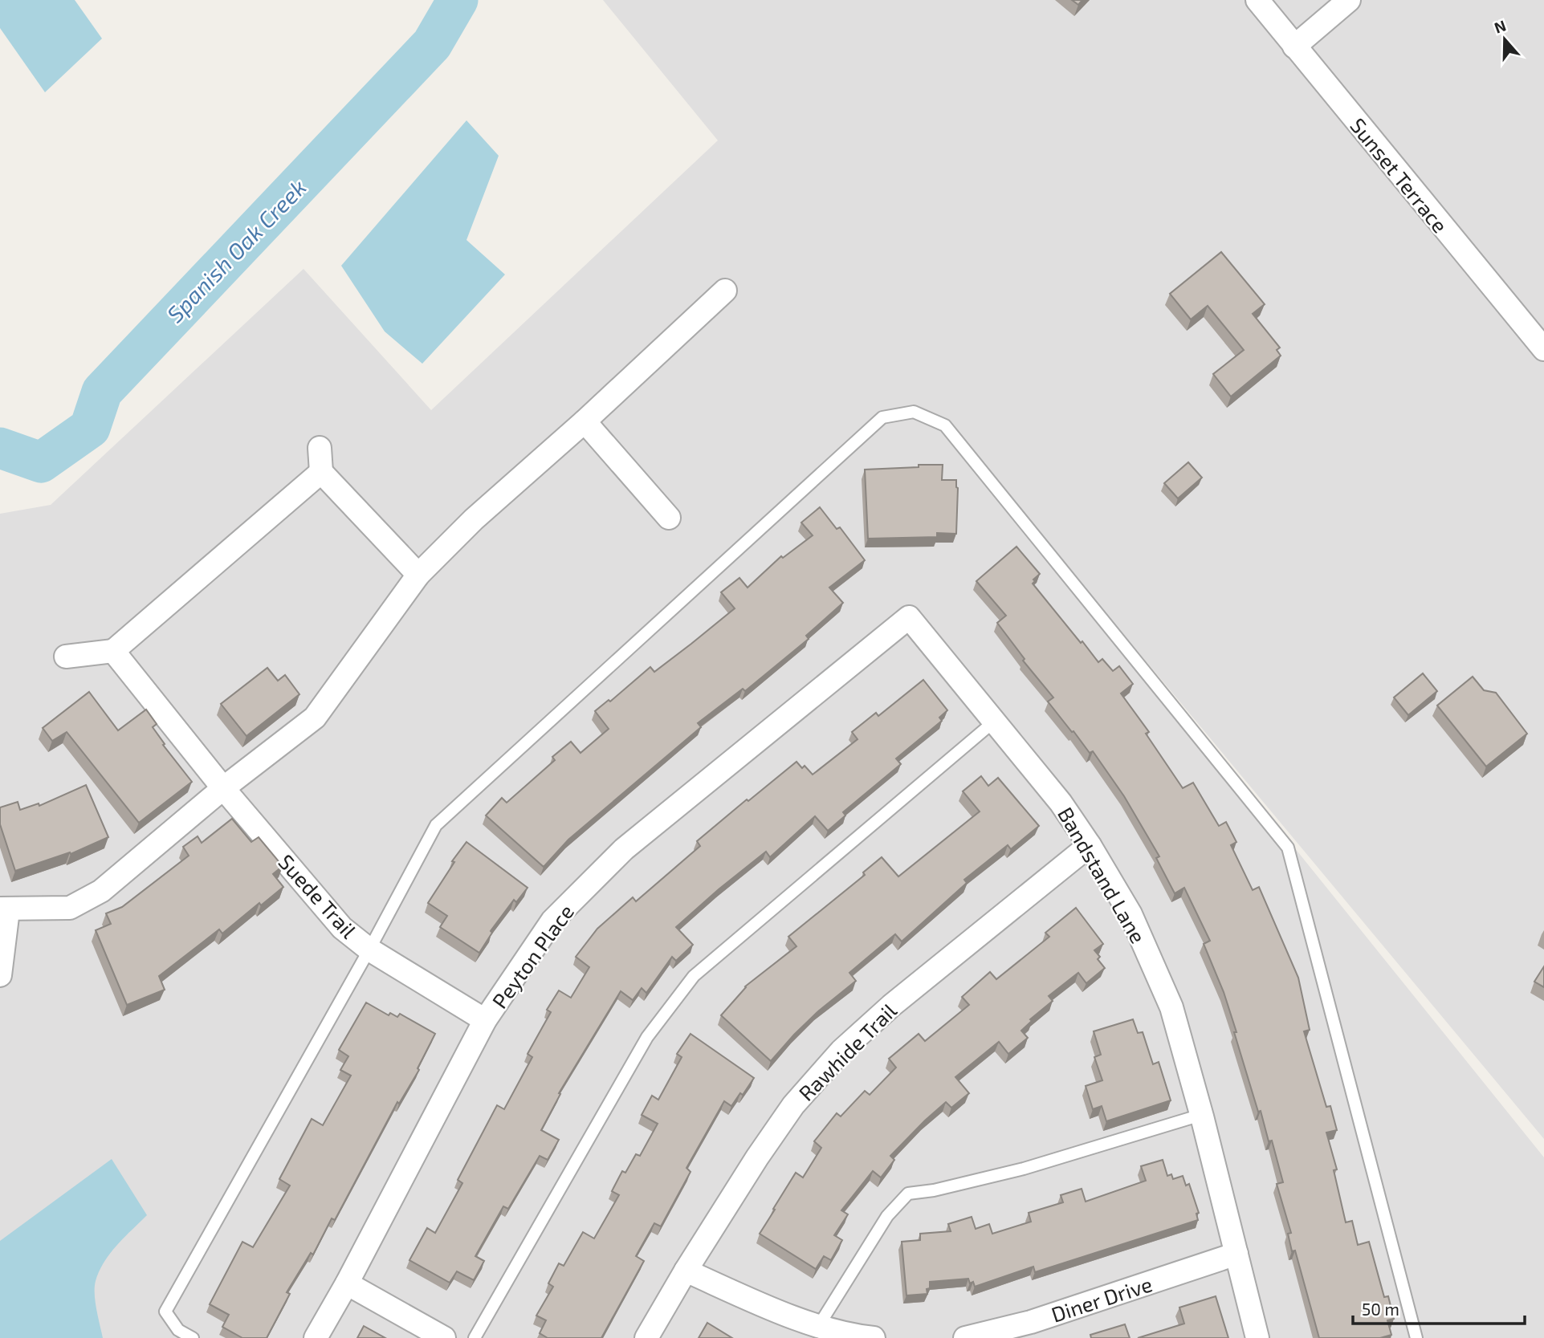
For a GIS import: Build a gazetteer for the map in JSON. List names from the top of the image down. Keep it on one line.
{"streets":{"street":["Sunset Terrace","Bandstand Lane","Suede Trail","Peyton Place","Rawhide Trail","Diner Drive"]},"crossings":[["Bandstand Lane","Peyton Place"],["Bandstand Lane","Rawhide Trail"],["Bandstand Lane","Diner Drive"],["Suede Trail","Peyton Place"]],"water":["Spanish Oak Creek"],"scale_bar":"50 m","north":"top"}
